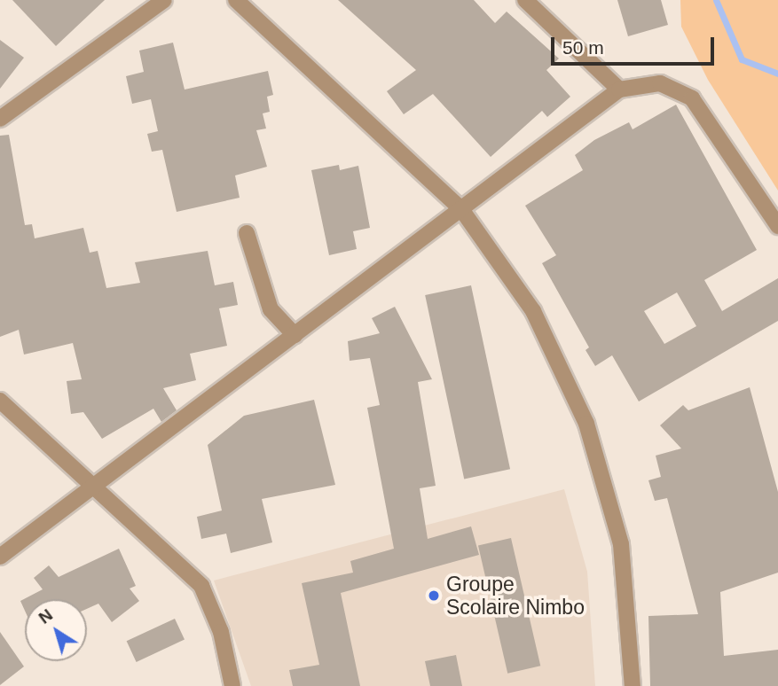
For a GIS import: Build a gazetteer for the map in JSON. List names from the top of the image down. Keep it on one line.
{"places":["Groupe Scolaire Nimbo"],"scale_bar":"50 m","north":"top left"}
